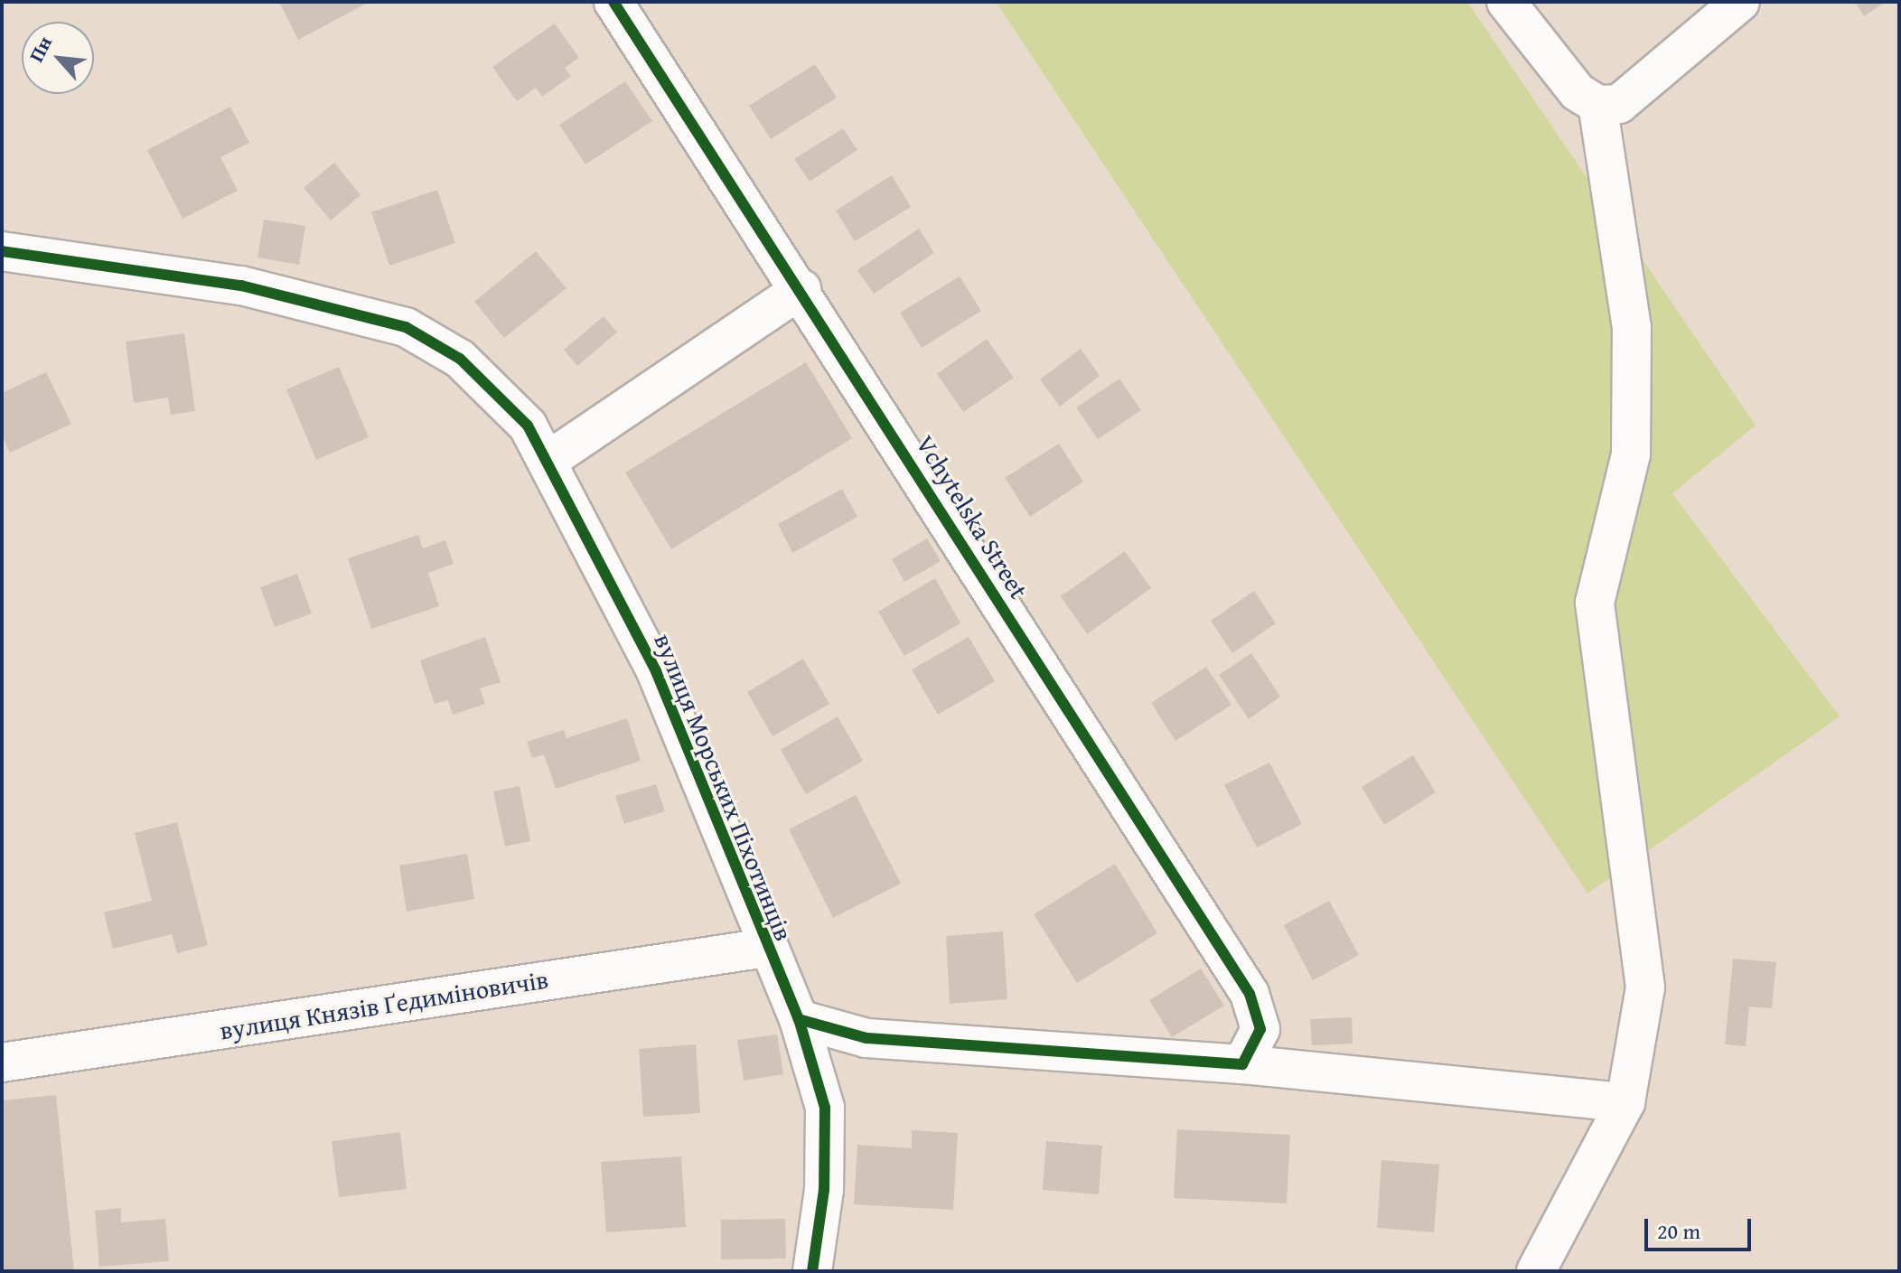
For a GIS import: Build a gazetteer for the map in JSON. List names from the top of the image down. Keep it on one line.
{"streets":{"street":["Vchytelska Street","вулиця Морських Піхотинців","вулиця Князів Ґедиміновичів"]},"crossings":[["вулиця Морських Піхотинців","вулиця Князів Ґедиміновичів"]],"scale_bar":"20 m","north":"top left"}
